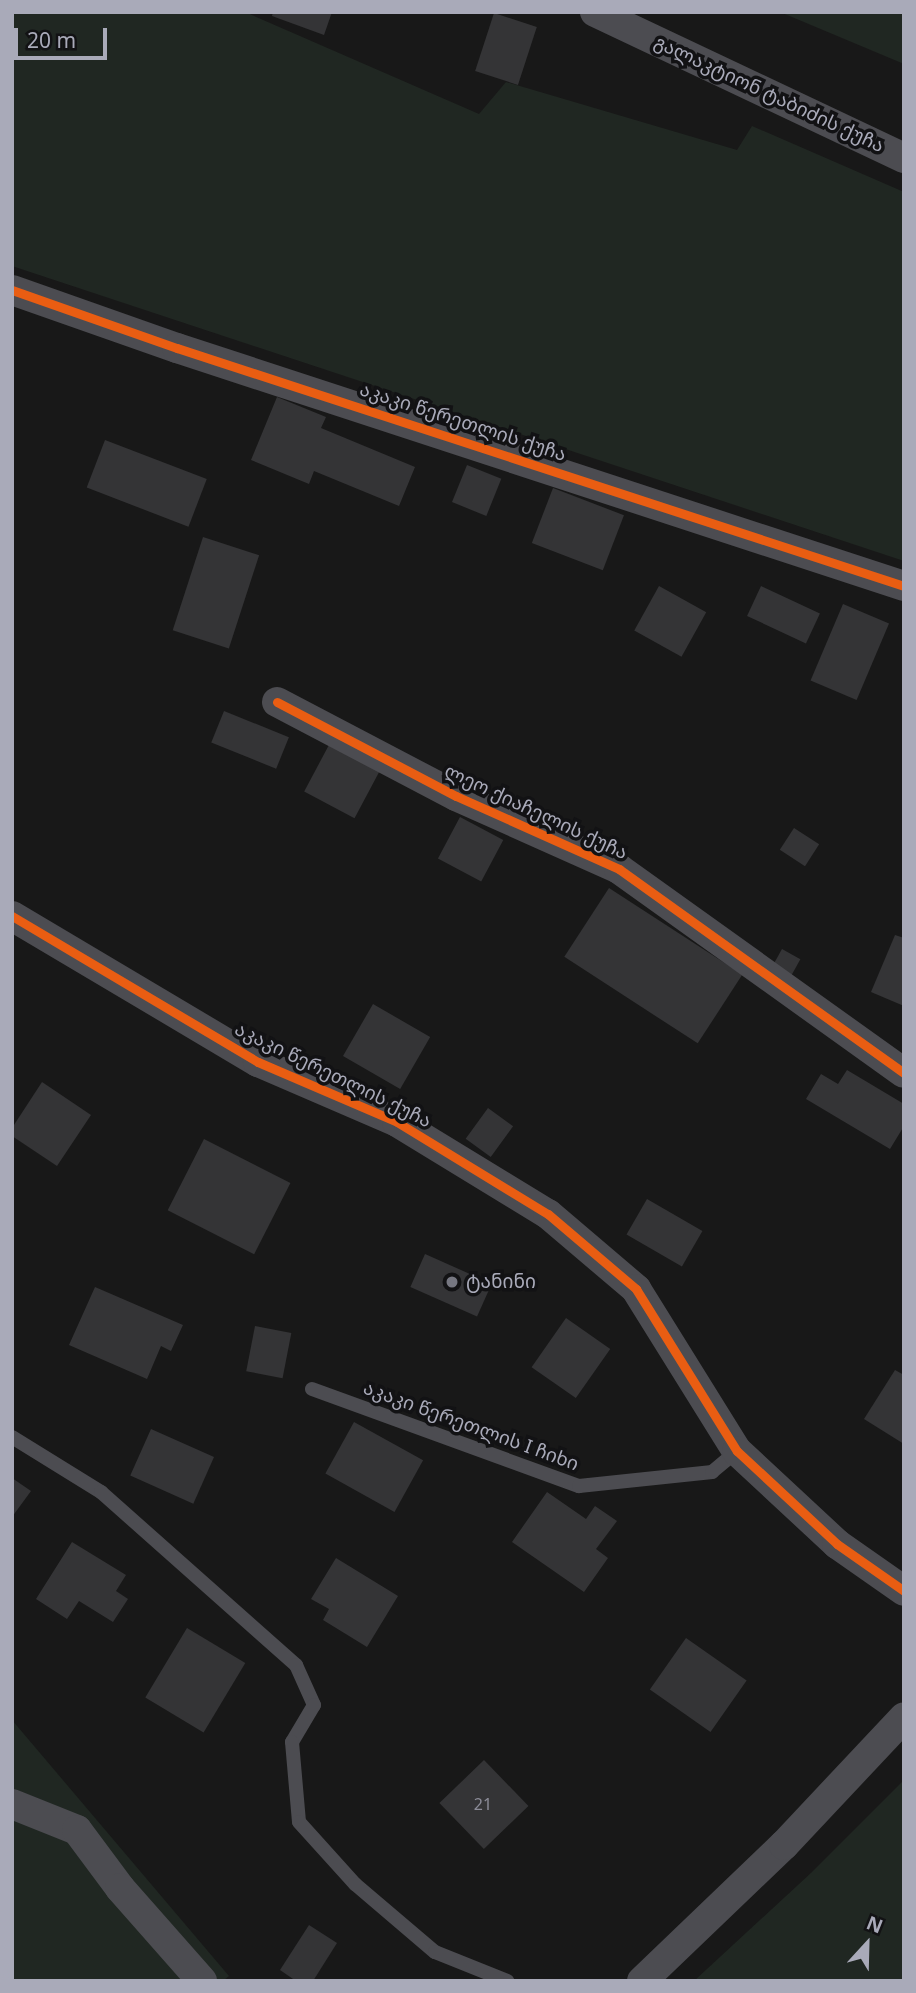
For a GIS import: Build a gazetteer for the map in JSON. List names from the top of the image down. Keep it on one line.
{"streets":{"street":["გალაკტიონ ტაბიძის ქუჩა","აკაკი წერეთლის ქუჩა","ლეო ქიაჩელის ქუჩა"],"lane":["აკაკი წერეთლის I ჩიხი"]},"crossings":[["აკაკი წერეთლის ქუჩა","აკაკი წერეთლის I ჩიხი"]],"places":["ტანინი"],"house_numbers":["21"],"scale_bar":"20 m","north":"top"}
